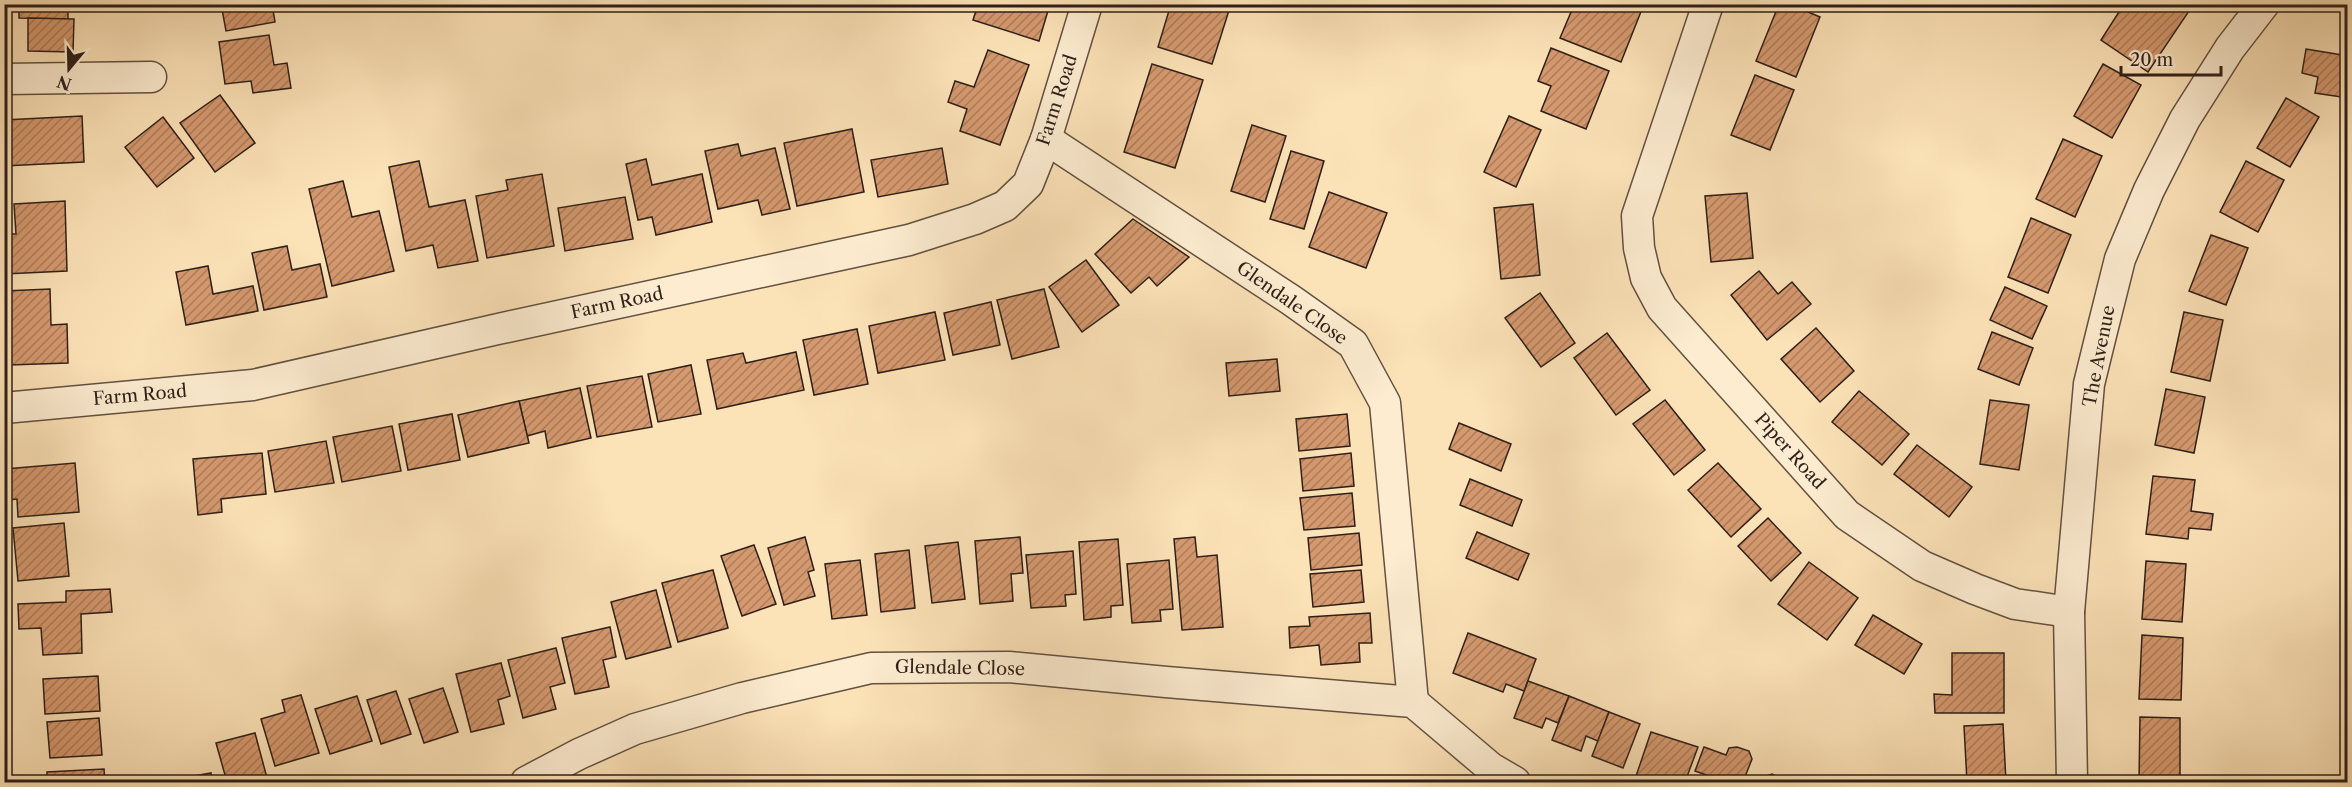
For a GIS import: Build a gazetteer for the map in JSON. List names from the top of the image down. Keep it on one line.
{"streets":{"street":["Farm Road","Glendale Close","The Avenue","Piper Road"]},"crossings":[["Farm Road","Glendale Close"],["The Avenue","Piper Road"]],"scale_bar":"20 m","north":"bottom"}
